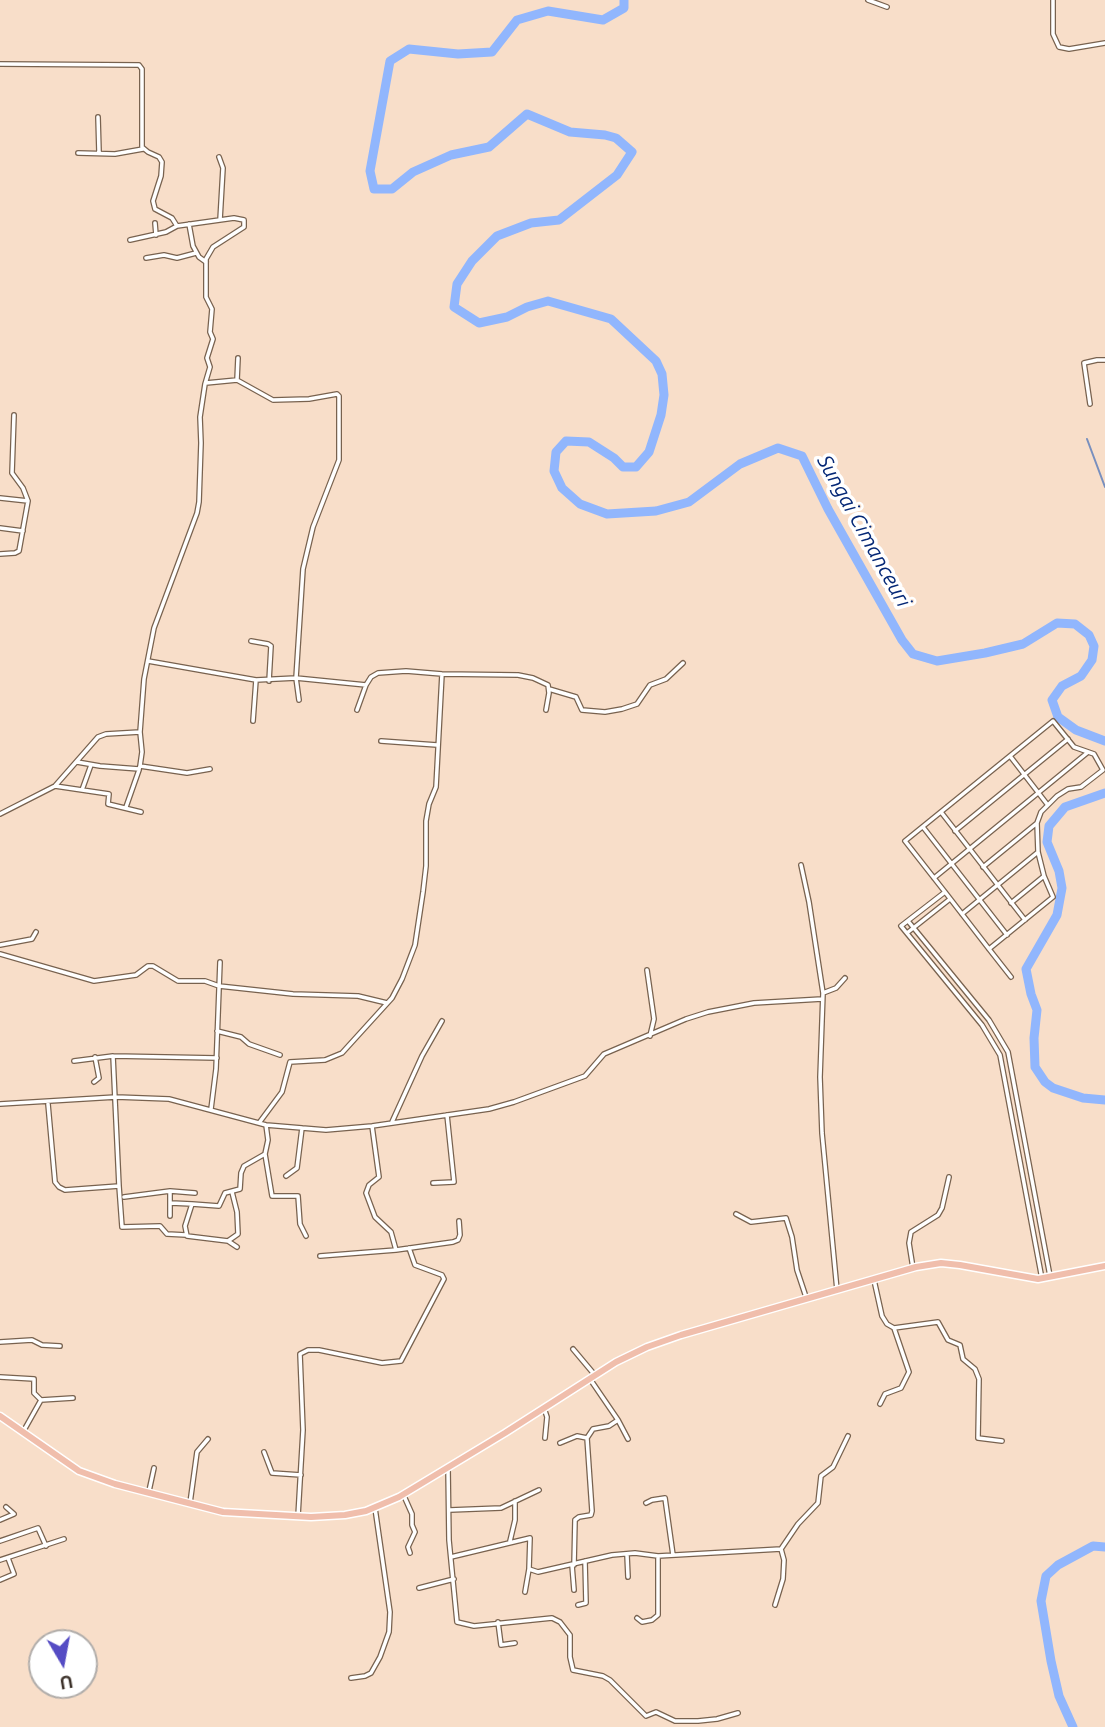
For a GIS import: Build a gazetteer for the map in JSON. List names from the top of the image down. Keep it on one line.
{"water":["Sungai Cimanceuri"],"north":"bottom"}
